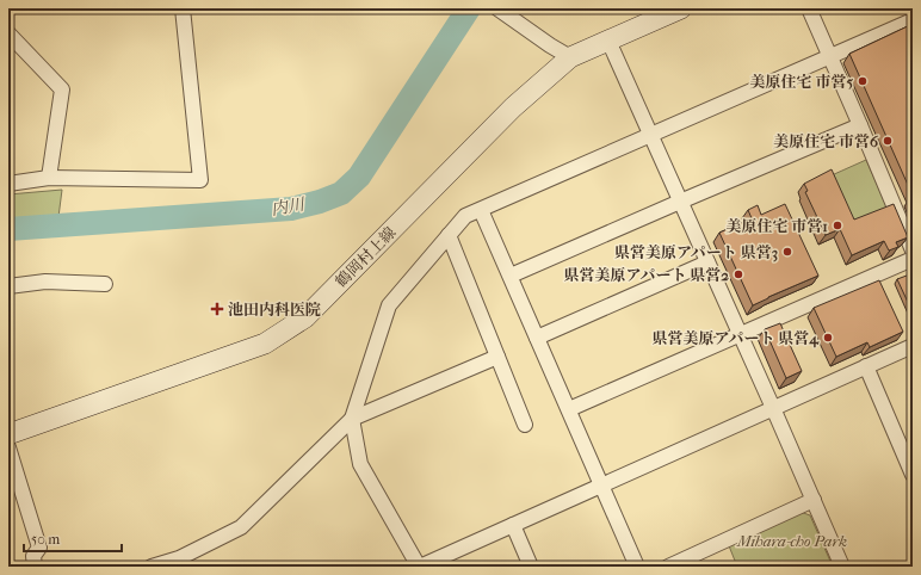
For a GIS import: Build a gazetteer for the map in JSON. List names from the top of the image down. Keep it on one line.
{"streets":{"main road":["鶴岡村上線"]},"water":["内川"],"parks":["Mihara-cho Park"],"places":{"other":["美原住宅 市営5","美原住宅 市営6","美原住宅 市営1","県営美原アパート 県営3","県営美原アパート 県営2","県営美原アパート 県営4"],"health":["池田内科医院"]},"scale_bar":"50 m"}
